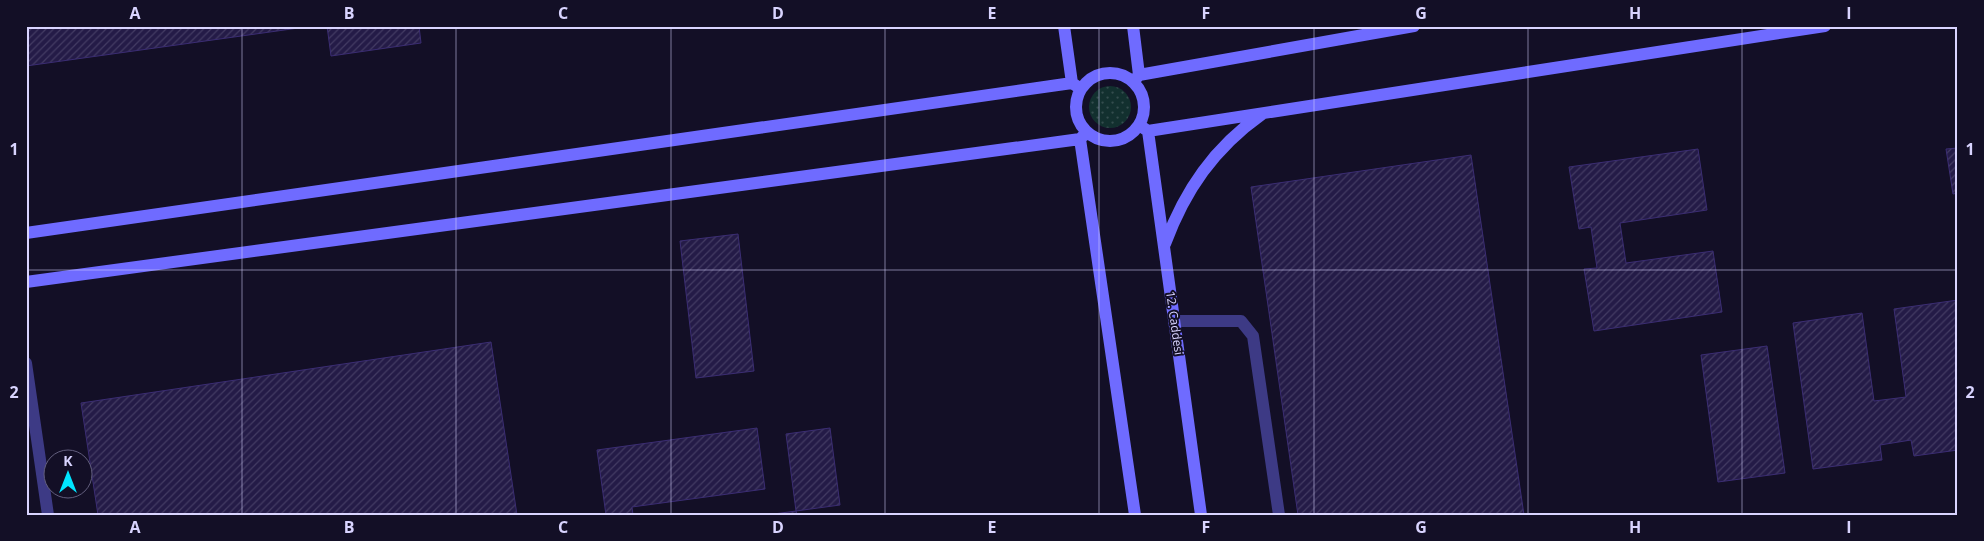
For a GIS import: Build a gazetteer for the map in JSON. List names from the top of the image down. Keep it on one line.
{"streets":{"street":["12. Caddesi"]},"north":"top","grid":{"columns":["A","B","C","D","E","F","G","H","I"],"rows":["1","2"]}}
